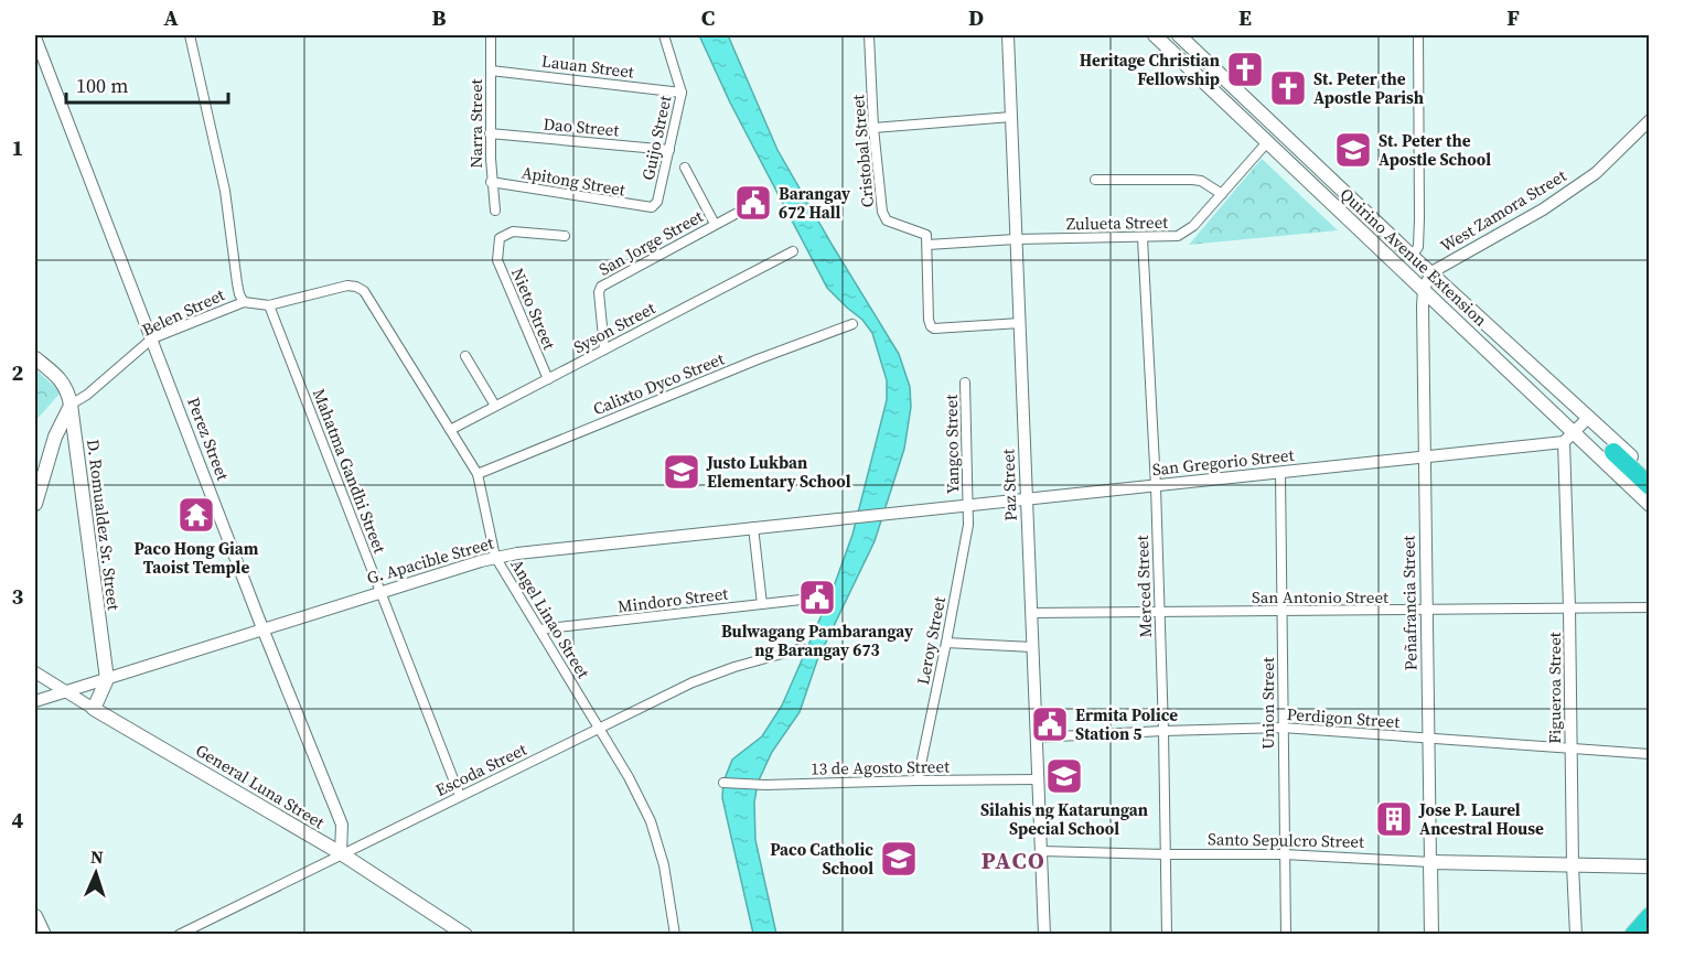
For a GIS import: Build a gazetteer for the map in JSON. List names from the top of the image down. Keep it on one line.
{"streets":{"main road":["Quirino Avenue Extension","D. Romualdez Sr. Street","Peñafrancia Street","General Luna Street","Santo Sepulcro Street"],"street":["Lauan Street","Narra Street","Dao Street","Guijo Street","Cristobal Street","Apitong Street","West Zamora Street","Zulueta Street","San Jorge Street","Nieto Street","Belen Street","Syson Street","Calixto Dyco Street","Perez Street","Yangco Street","San Gregorio Street","Mahatma Gandhi Street","Paz Street","G. Apacible Street","Merced Street","San Antonio Street","Mindoro Street","Angel Linao Street","Leroy Street","Figueroa Street","Union Street","Perdigon Street","13 de Agosto Street","Escoda Street"]},"crossings":[["Lauan Street","Narra Street"],["Lauan Street","Guijo Street"],["Narra Street","Dao Street"],["Narra Street","Apitong Street"],["Dao Street","Guijo Street"],["Guijo Street","Apitong Street"],["Cristobal Street","Zulueta Street"],["West Zamora Street","Quirino Avenue Extension"],["West Zamora Street","Peñafrancia Street"],["Zulueta Street","Quirino Avenue Extension"],["Zulueta Street","Paz Street"],["Zulueta Street","Merced Street"],["San Jorge Street","Syson Street"],["Quirino Avenue Extension","San Gregorio Street"],["Quirino Avenue Extension","Peñafrancia Street"],["Nieto Street","Syson Street"],["Belen Street","Perez Street"],["Belen Street","Mahatma Gandhi Street"],["Belen Street","D. Romualdez Sr. Street"],["Belen Street","Angel Linao Street"],["Syson Street","Angel Linao Street"],["Calixto Dyco Street","Angel Linao Street"],["Perez Street","G. Apacible Street"],["Perez Street","Escoda Street"],["Perez Street","General Luna Street"],["Yangco Street","San Gregorio Street"],["Yangco Street","Leroy Street"],["San Gregorio Street","Paz Street"],["San Gregorio Street","G. Apacible Street"],["San Gregorio Street","Merced Street"],["San Gregorio Street","Peñafrancia Street"],["San Gregorio Street","Leroy Street"],["San Gregorio Street","Figueroa Street"],["San Gregorio Street","Union Street"],["Mahatma Gandhi Street","G. Apacible Street"],["Mahatma Gandhi Street","Escoda Street"],["Paz Street","San Antonio Street"],["Paz Street","Perdigon Street"],["Paz Street","13 de Agosto Street"],["Paz Street","Santo Sepulcro Street"],["D. Romualdez Sr. Street","G. Apacible Street"],["G. Apacible Street","Angel Linao Street"],["G. Apacible Street","General Luna Street"],["Merced Street","San Antonio Street"],["Merced Street","Perdigon Street"],["Merced Street","Santo Sepulcro Street"],["San Antonio Street","Peñafrancia Street"],["San Antonio Street","Figueroa Street"],["San Antonio Street","Union Street"],["Mindoro Street","Angel Linao Street"],["Peñafrancia Street","Perdigon Street"],["Peñafrancia Street","Santo Sepulcro Street"],["Angel Linao Street","Escoda Street"],["Leroy Street","13 de Agosto Street"],["Figueroa Street","Perdigon Street"],["Figueroa Street","Santo Sepulcro Street"],["Union Street","Perdigon Street"],["Union Street","Santo Sepulcro Street"],["Escoda Street","General Luna Street"]],"districts":["PACO"],"places":{"church":["Heritage Christian Fellowship","St. Peter the Apostle Parish"],"school or university":["St. Peter the Apostle School","Justo Lukban Elementary School","Silahis ng Katarungan Special School","Paco Catholic School"],"public building":["Barangay 672 Hall","Bulwagang Pambarangay ng Barangay 673","Ermita Police Station 5"],"temple":["Paco Hong Giam Taoist Temple"],"building":["Jose P. Laurel Ancestral House"]},"scale_bar":"100 m","north":"top","grid":{"columns":["A","B","C","D","E","F"],"rows":["1","2","3","4"]}}
